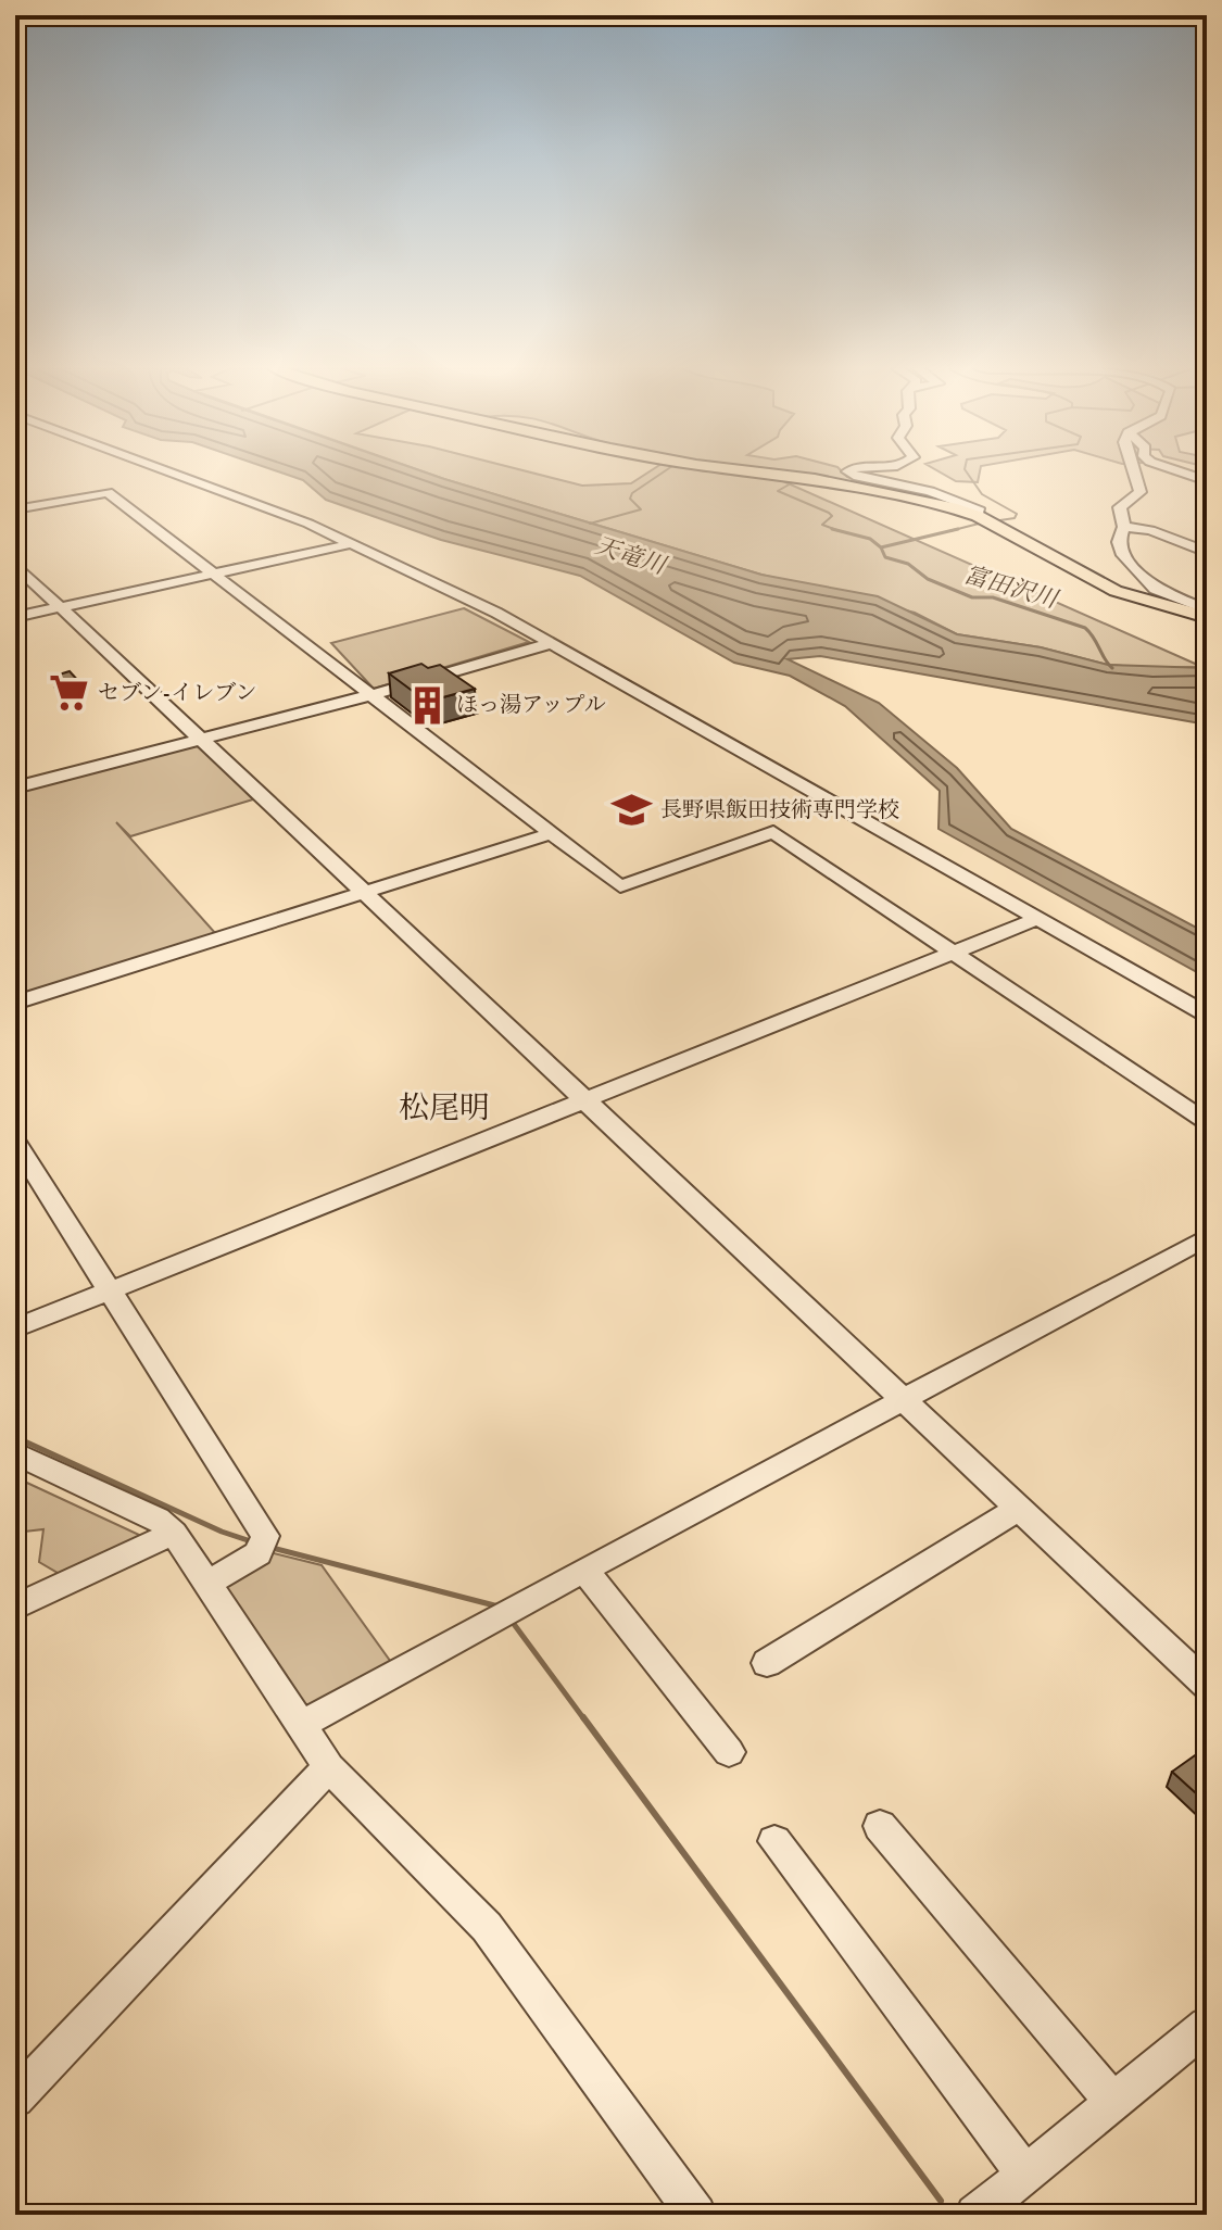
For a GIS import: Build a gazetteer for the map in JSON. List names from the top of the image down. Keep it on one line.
{"districts":["松尾明"],"water":["天竜川","富田沢川"],"places":{"supermarket":["セブン-イレブン"],"building":["ほっ湯アップル"],"school or university":["長野県飯田技術専門学校"]}}
